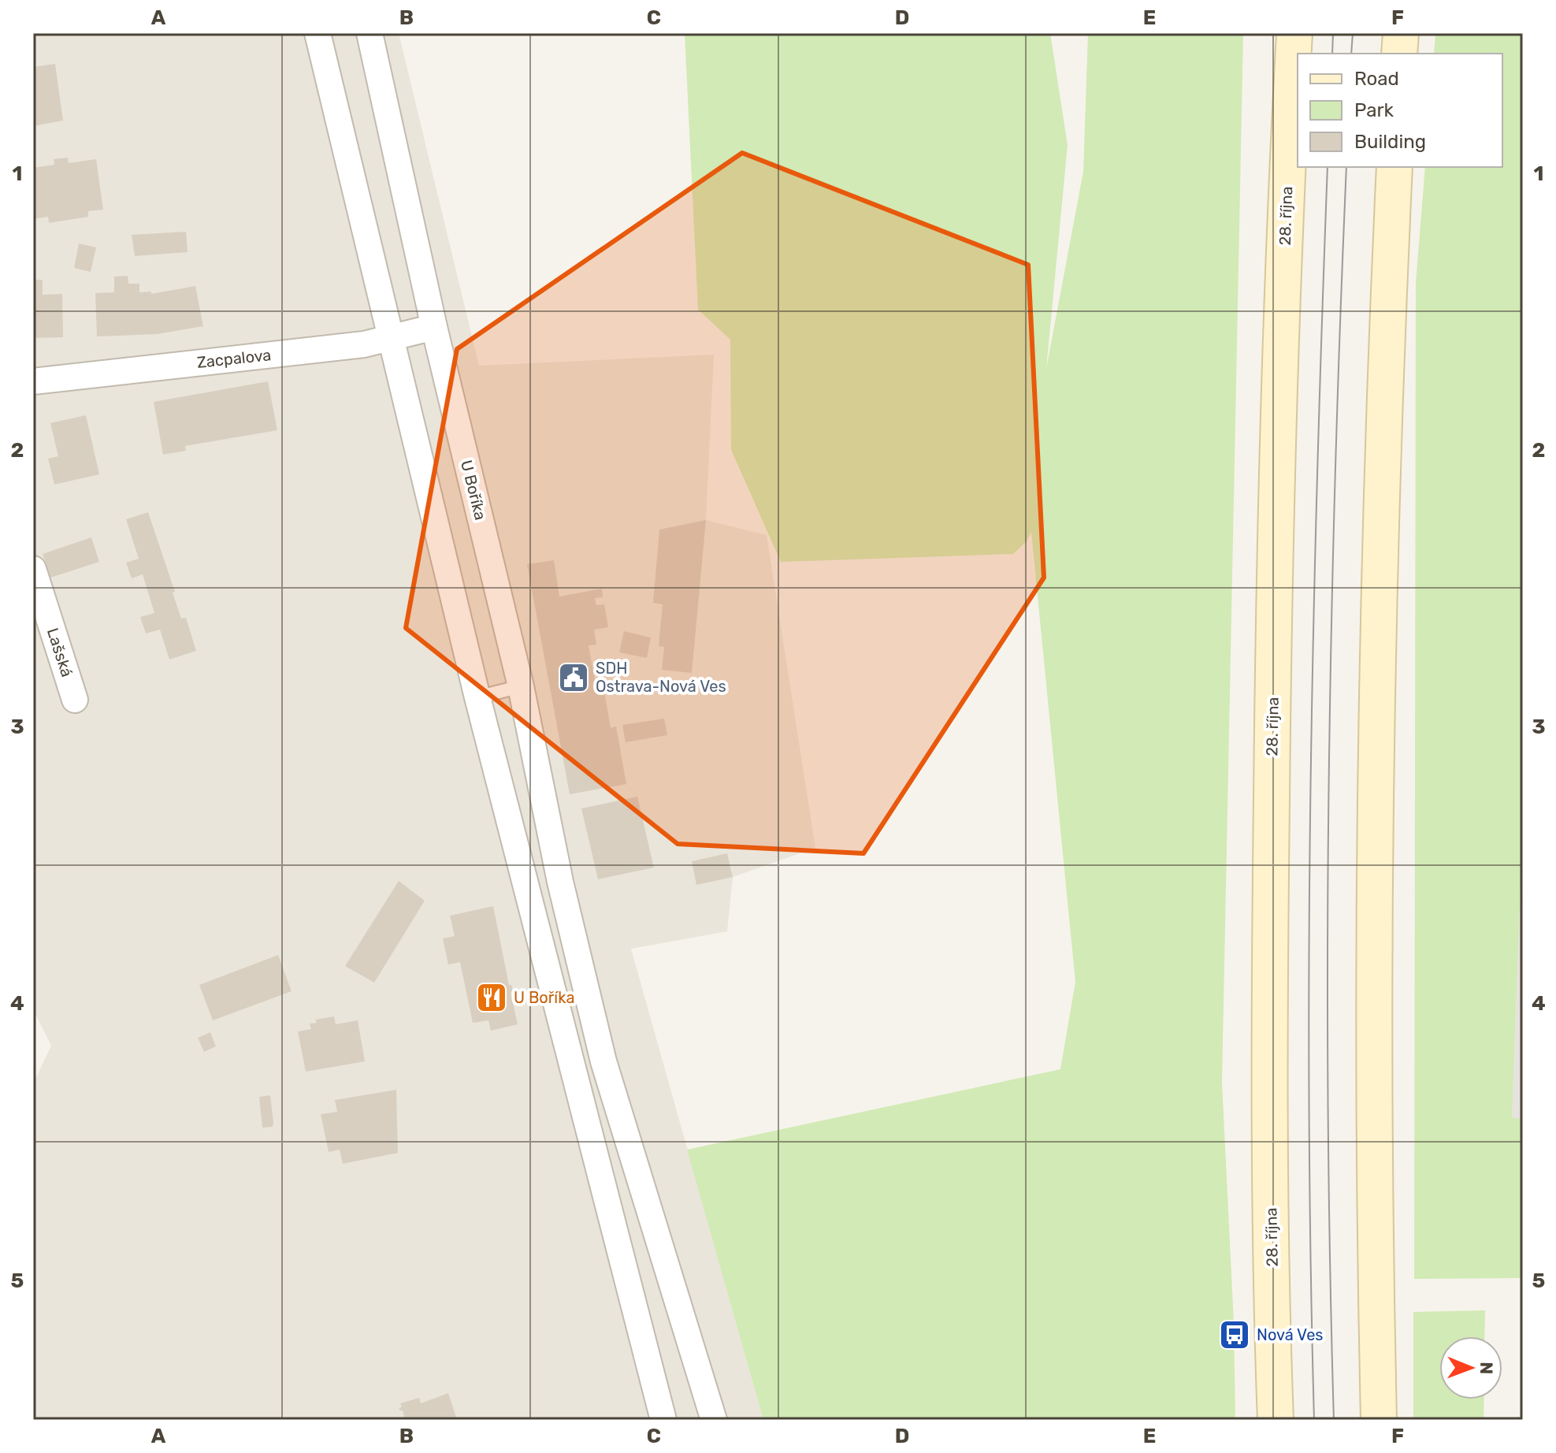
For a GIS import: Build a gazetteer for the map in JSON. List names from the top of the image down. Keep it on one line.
{"streets":{"main road":["28. října"],"street":["Zacpalova","U Boříka","Lašská"]},"crossings":[["Zacpalova","U Boříka"]],"places":{"public building":["SDH Ostrava-Nová Ves"],"restaurant":["U Boříka"],"bus stop":["Nová Ves"]},"legend":["Road","Park","Building"],"north":"right","grid":{"columns":["A","B","C","D","E","F"],"rows":["1","2","3","4","5"]}}
